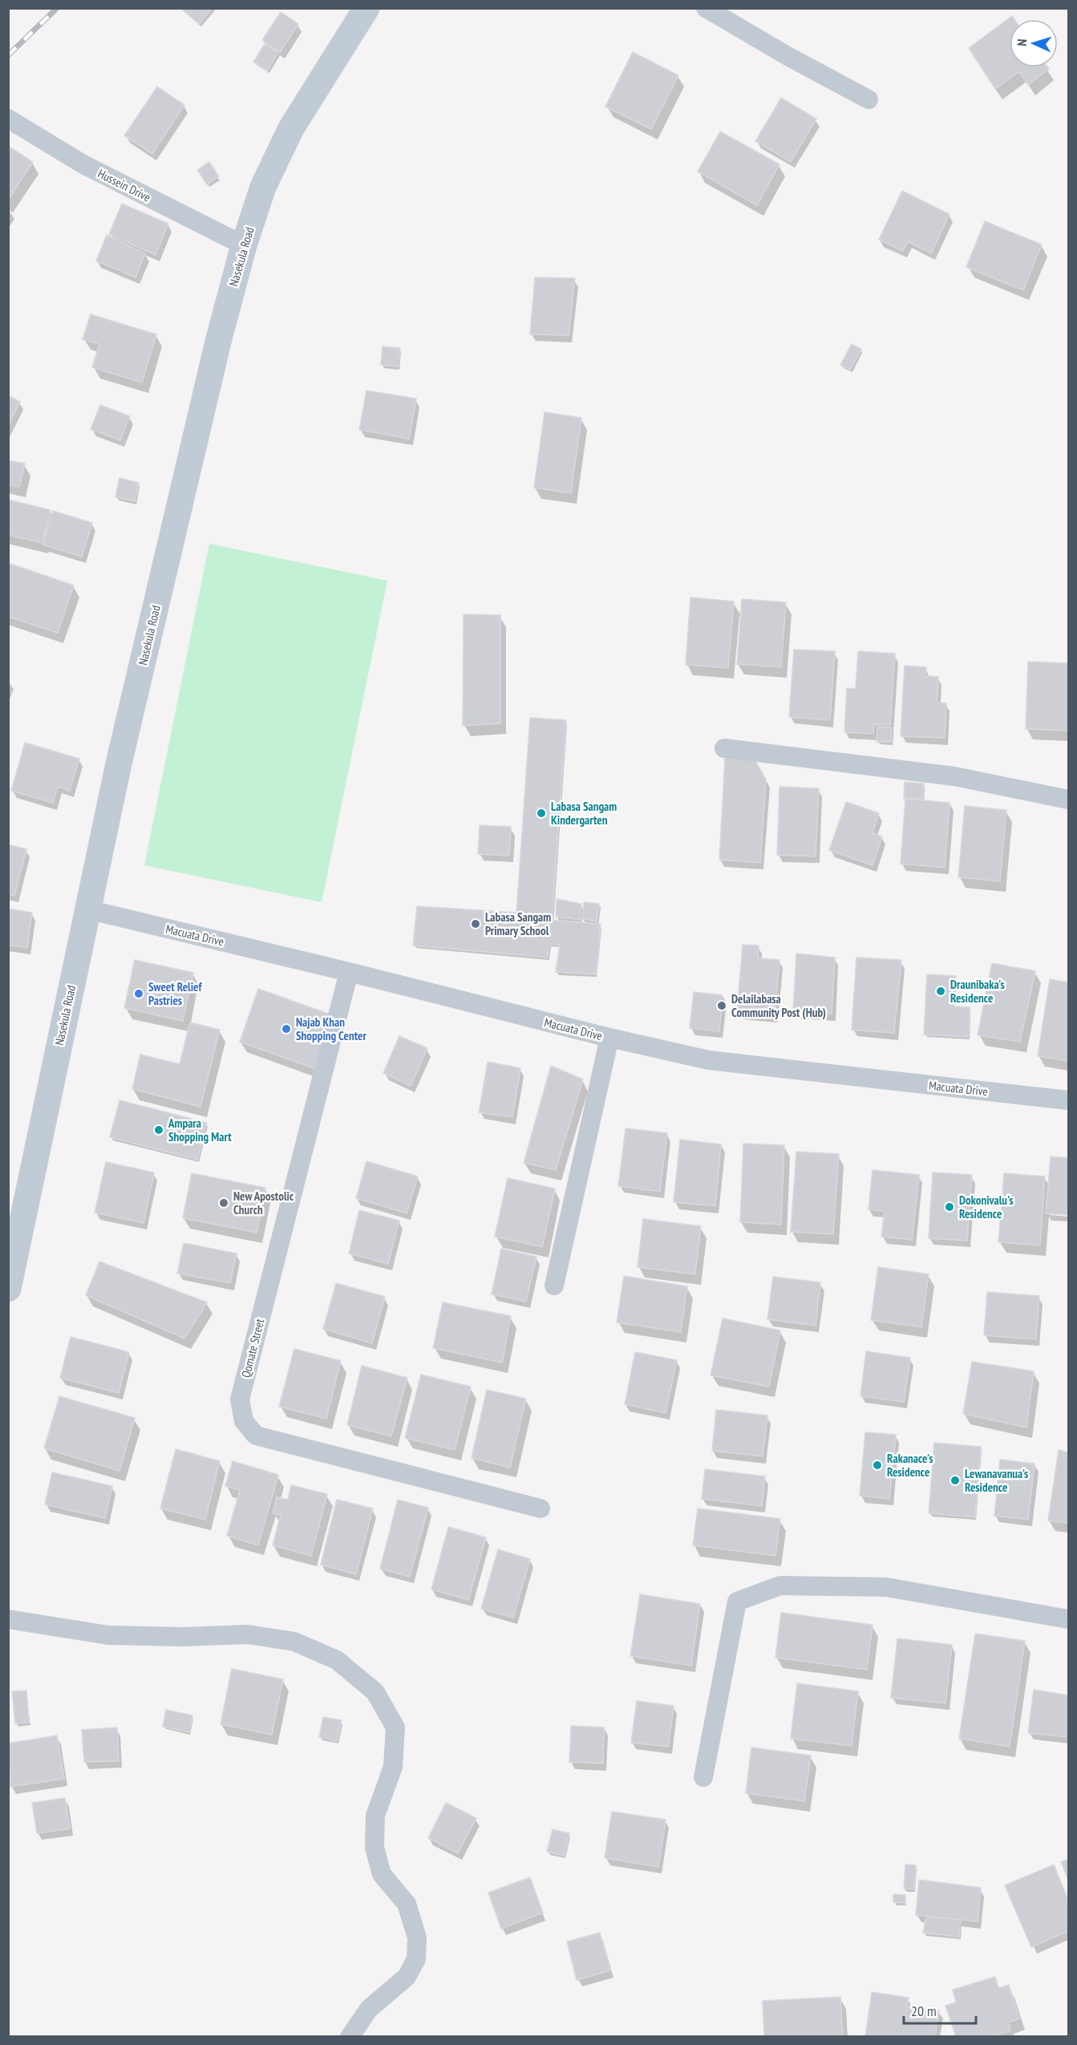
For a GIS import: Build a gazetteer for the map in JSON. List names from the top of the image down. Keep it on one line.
{"streets":{"main road":["Nasekula Road"],"street":["Hussein Drive","Macuata Drive","Qomate Street"]},"crossings":[["Hussein Drive","Nasekula Road"],["Nasekula Road","Macuata Drive"],["Macuata Drive","Qomate Street"]],"places":["Labasa Sangam Kindergarten","Labasa Sangam Primary School","Draunibaka's Residence","Sweet Relief Pastries","Delailabasa Community Post (Hub)","Najab Khan Shopping Center","Ampara Shopping Mart","New Apostolic Church","Dokonivalu's Residence","Rakanace's Residence","Lewanavanua's Residence"],"scale_bar":"20 m","north":"left"}
